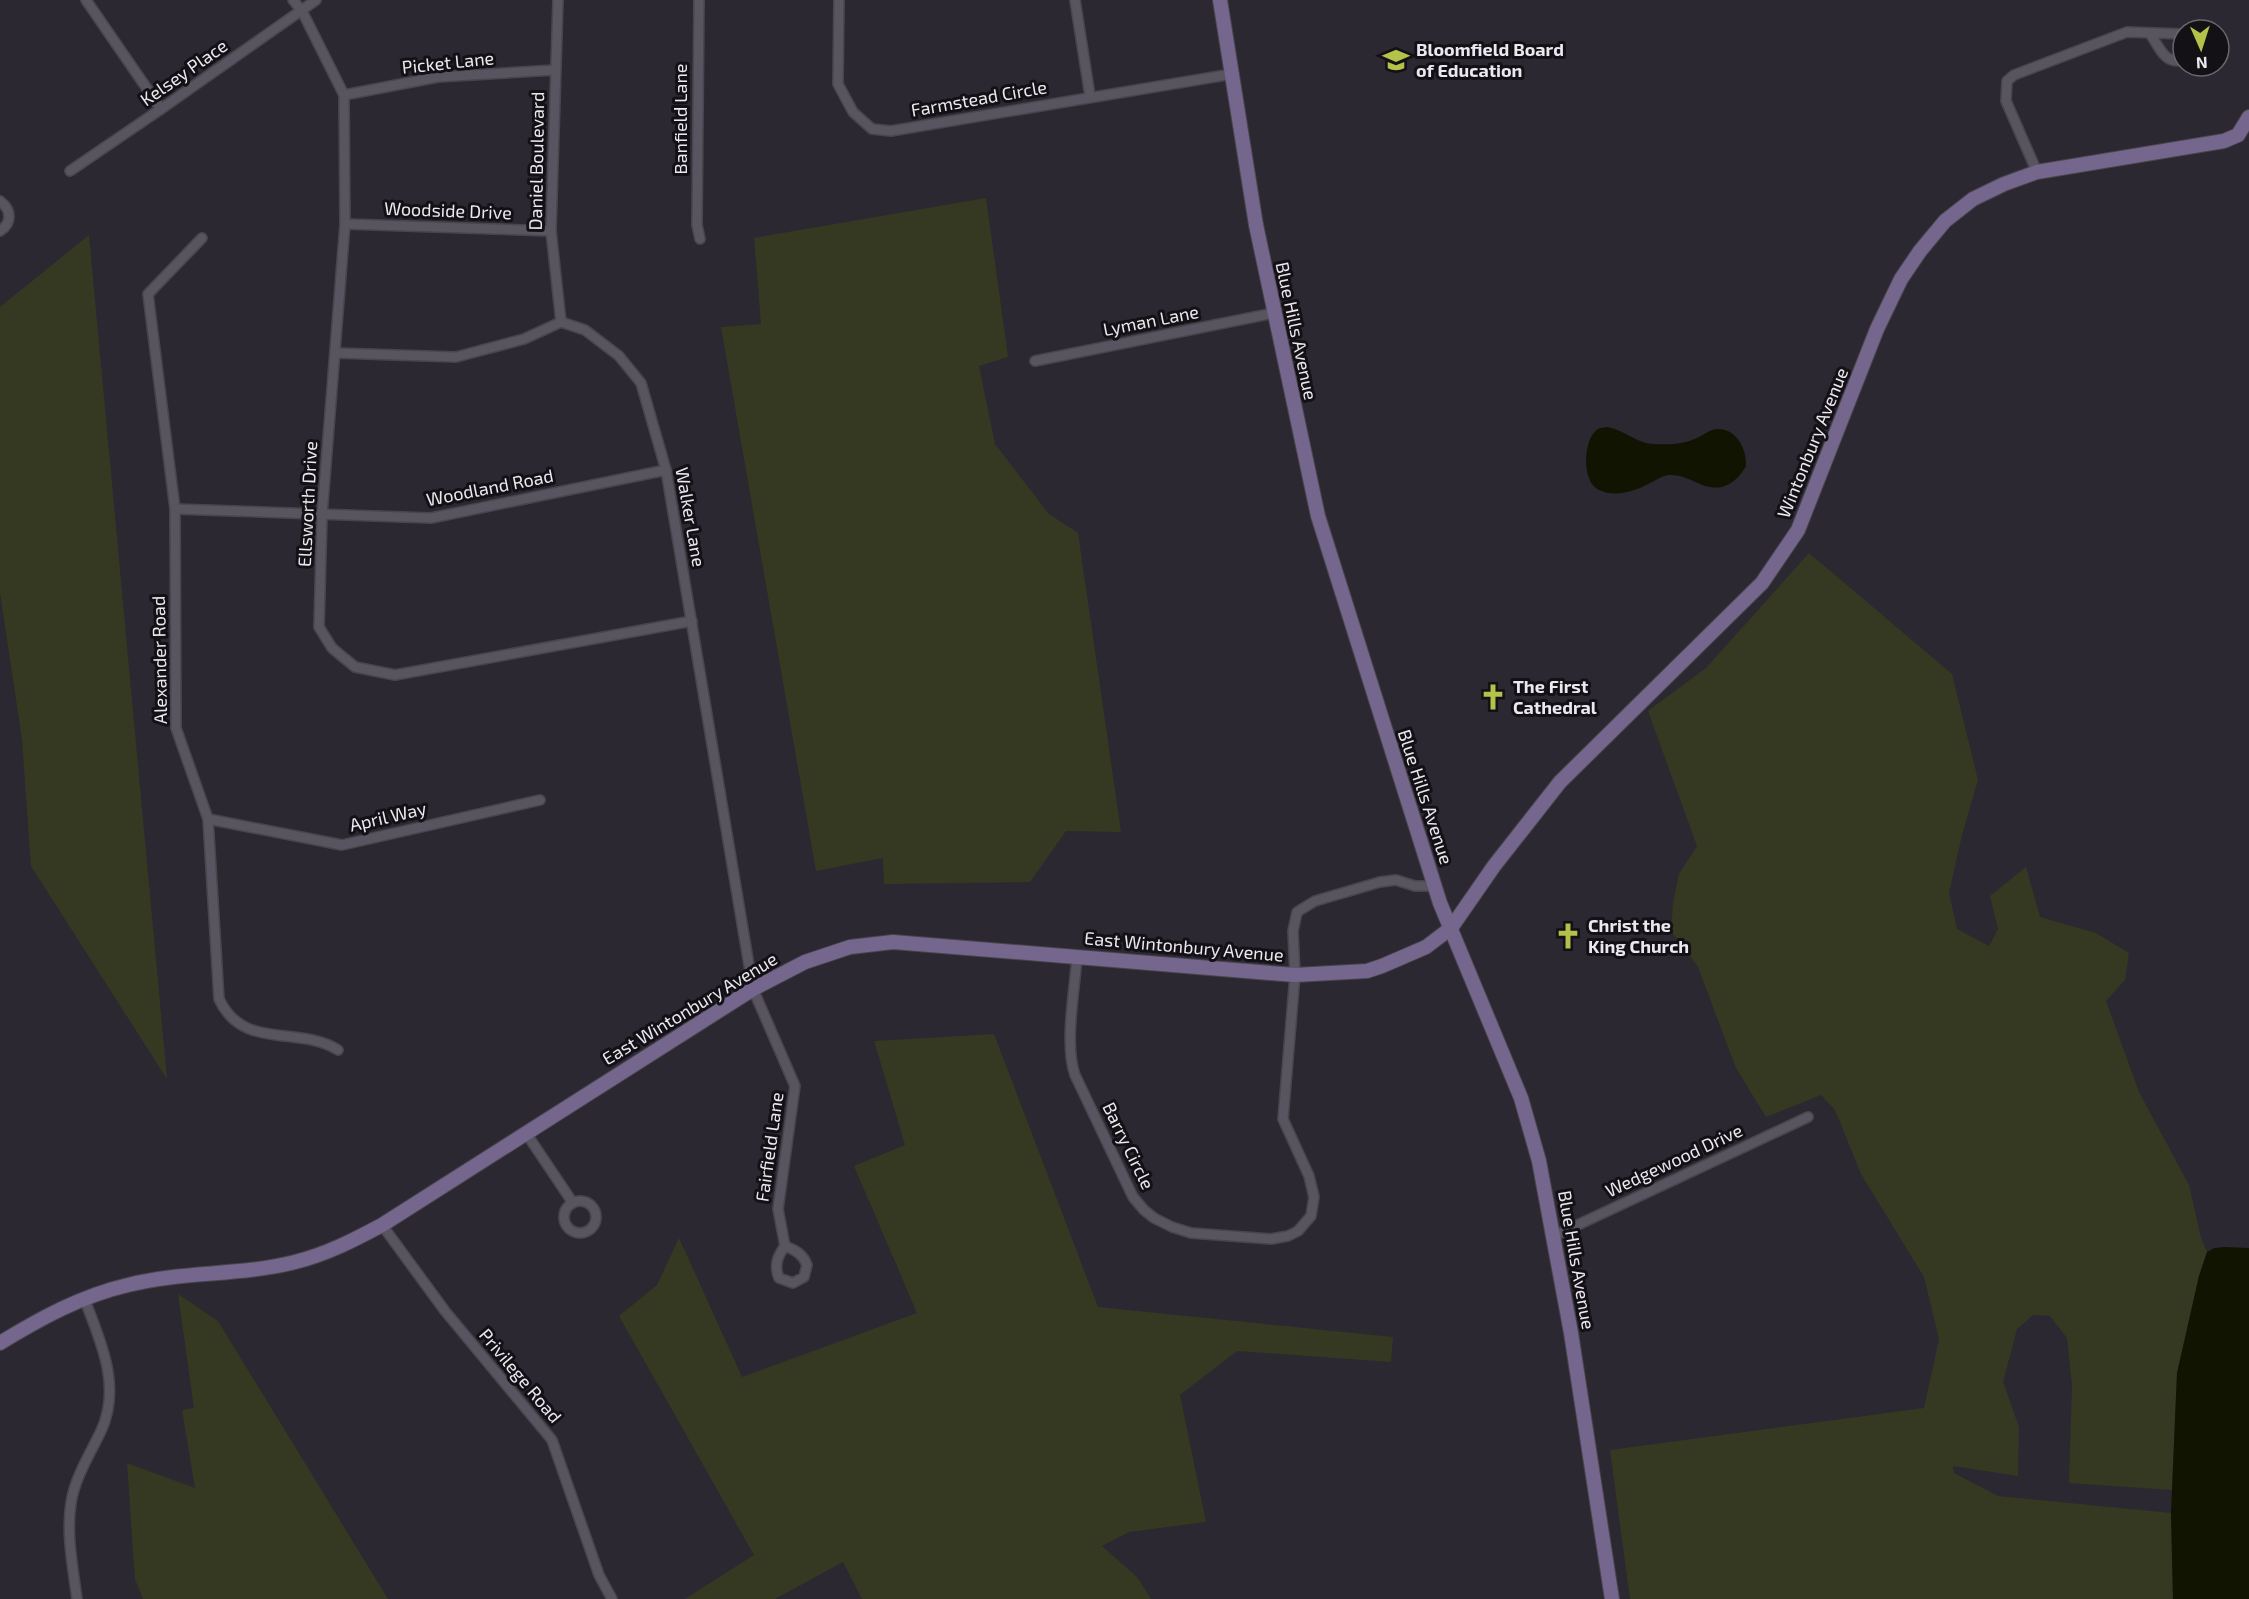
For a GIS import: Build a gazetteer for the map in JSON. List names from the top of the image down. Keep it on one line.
{"streets":{"main road":["Blue Hills Avenue","Wintonbury Avenue","East Wintonbury Avenue"],"street":["Picket Lane","Kelsey Place","Farmstead Circle","Banfield Lane","Daniel Boulevard","Woodside Drive","Lyman Lane","Woodland Road","Ellsworth Drive","Walker Lane","Alexander Road","April Way","Barry Circle","Fairfield Lane","Wedgewood Drive","Privilege Road"]},"crossings":[["Picket Lane","Daniel Boulevard"],["Picket Lane","Ellsworth Drive"],["Kelsey Place","Ellsworth Drive"],["Farmstead Circle","Blue Hills Avenue"],["Daniel Boulevard","Woodside Drive"],["Daniel Boulevard","Walker Lane"],["Woodside Drive","Ellsworth Drive"],["Lyman Lane","Blue Hills Avenue"],["Blue Hills Avenue","Wintonbury Avenue"],["Blue Hills Avenue","East Wintonbury Avenue"],["Blue Hills Avenue","Barry Circle"],["Blue Hills Avenue","Wedgewood Drive"],["Wintonbury Avenue","East Wintonbury Avenue"],["Woodland Road","Ellsworth Drive"],["Woodland Road","Walker Lane"],["Woodland Road","Alexander Road"],["Ellsworth Drive","Walker Lane"],["Walker Lane","East Wintonbury Avenue"],["Walker Lane","Fairfield Lane"],["Alexander Road","April Way"],["East Wintonbury Avenue","Barry Circle"],["East Wintonbury Avenue","Fairfield Lane"],["East Wintonbury Avenue","Privilege Road"]],"places":{"school or university":["Bloomfield Board of Education"],"church":["The First Cathedral","Christ the King Church"]},"north":"bottom"}
